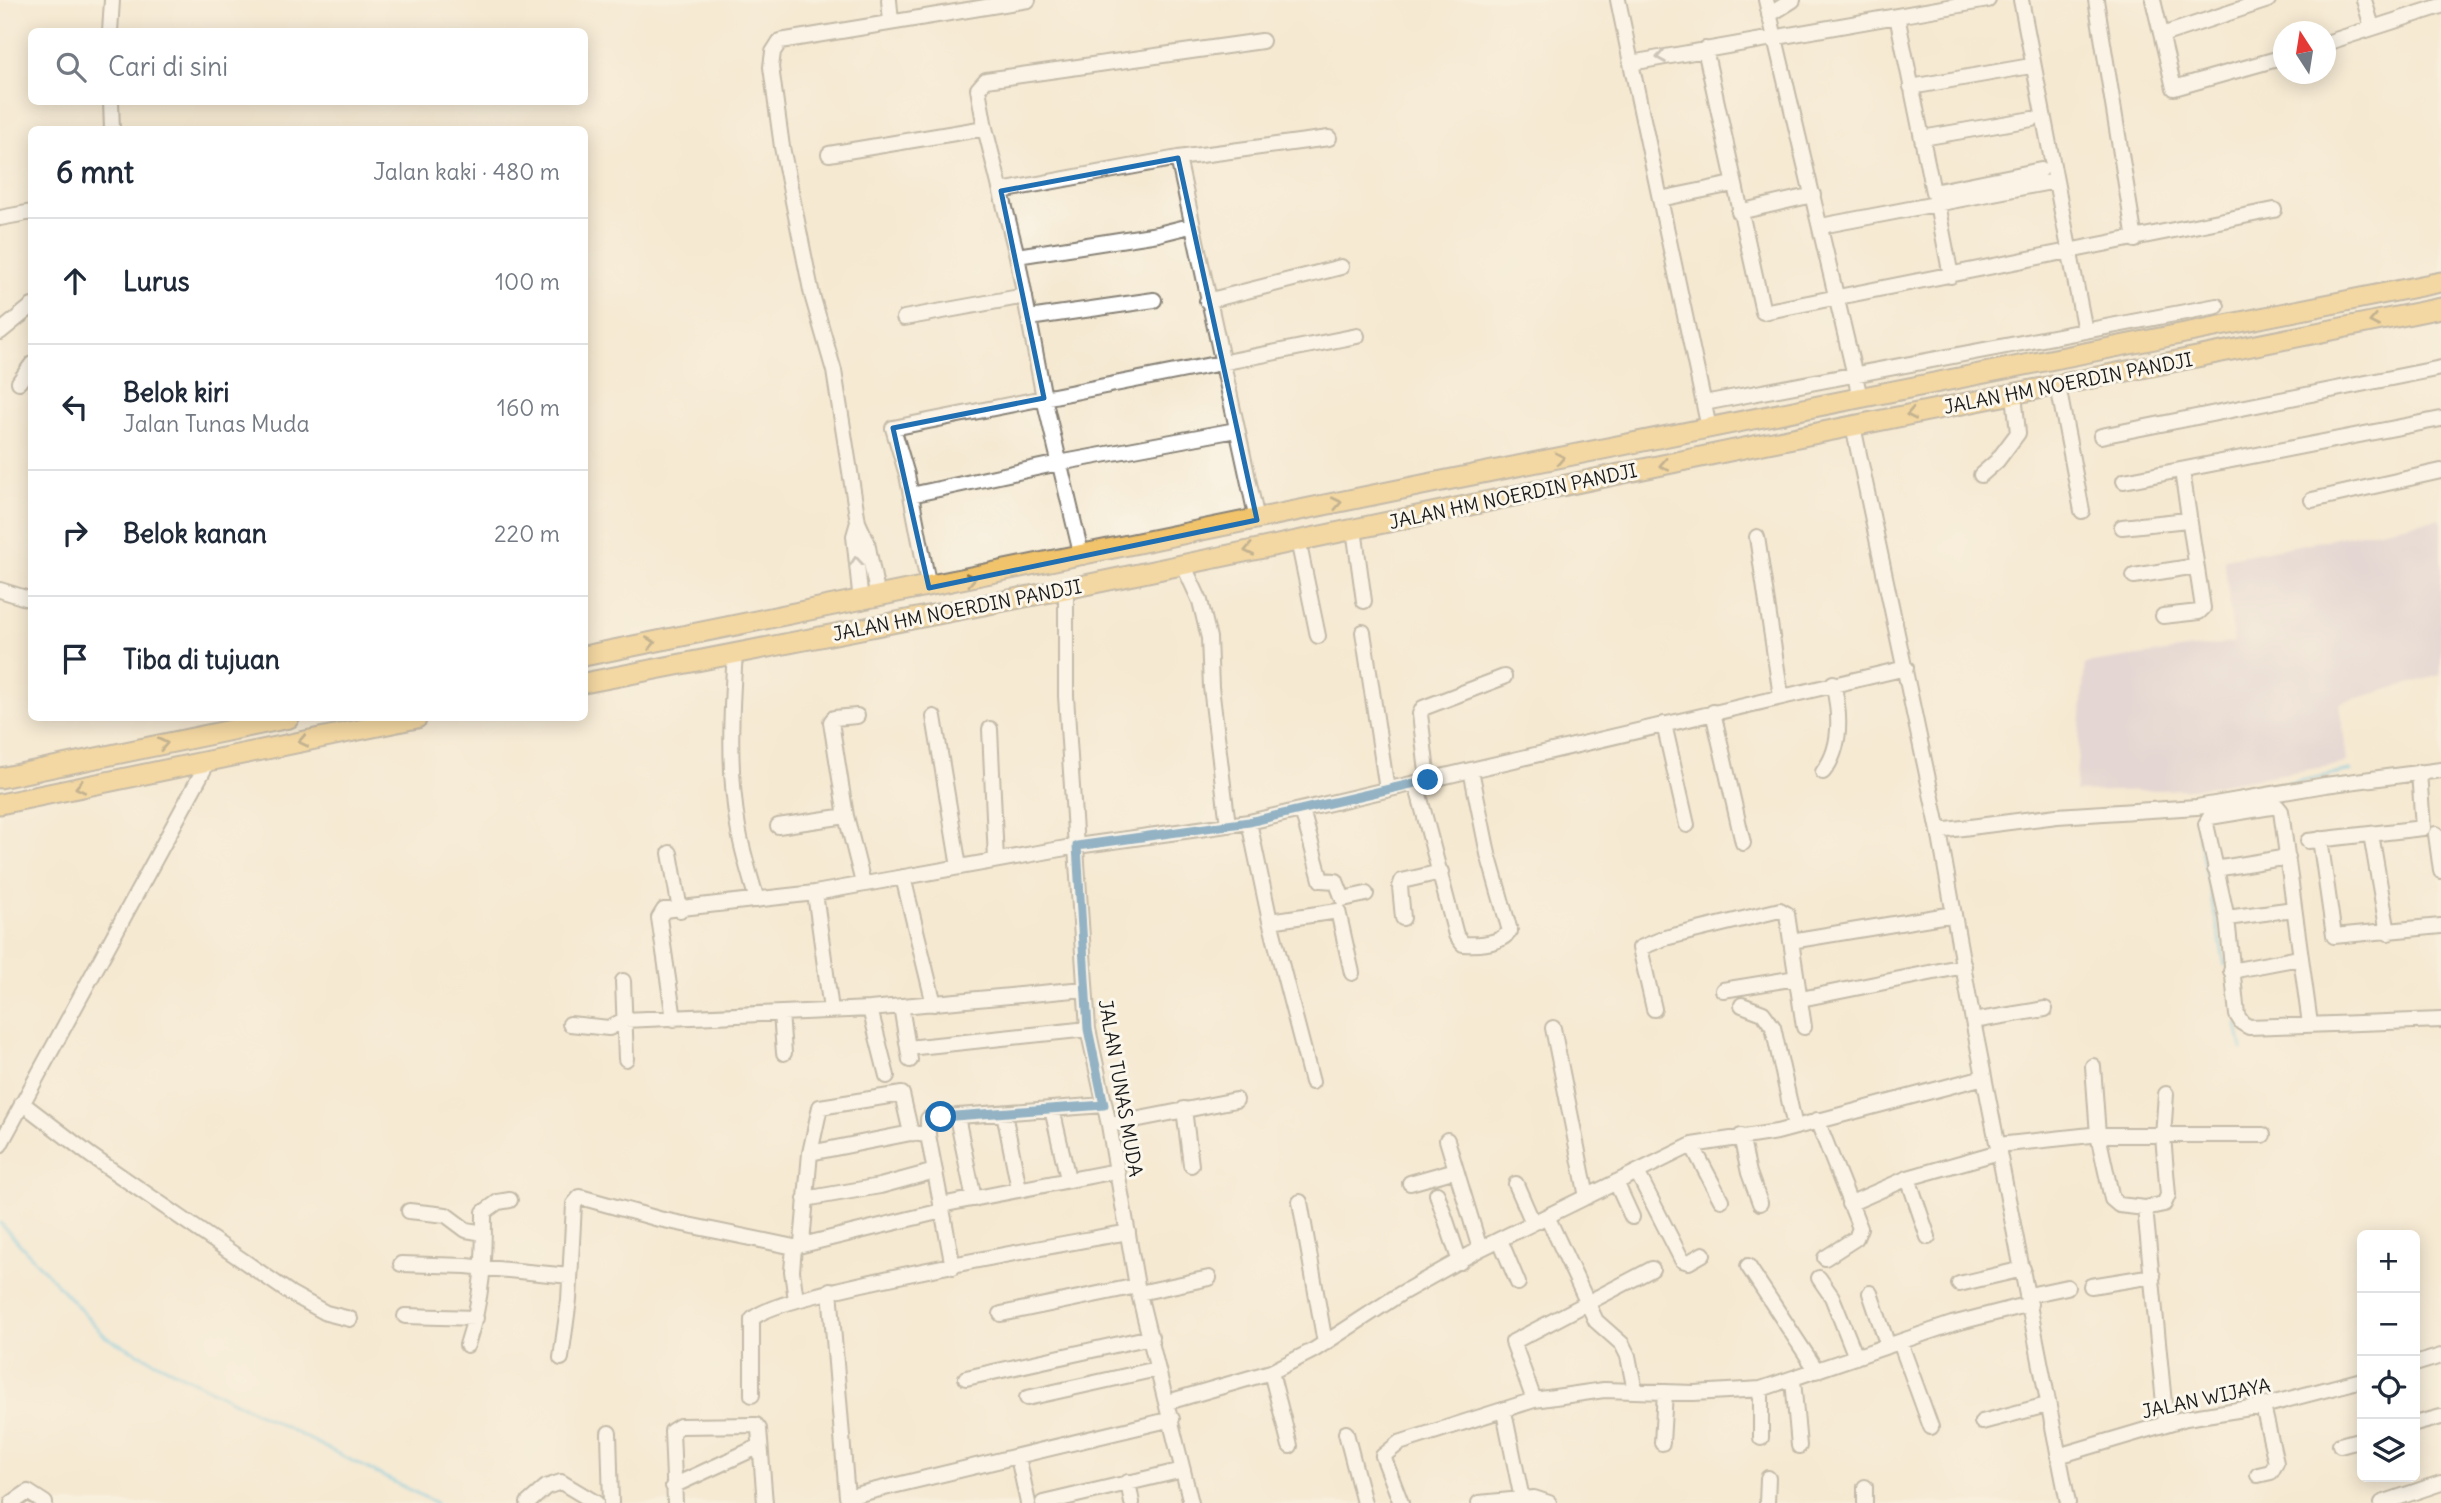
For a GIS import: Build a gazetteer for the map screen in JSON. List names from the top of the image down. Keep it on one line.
{"streets":{"main road":["JALAN HM NOERDIN PANDJI"],"street":["JALAN TUNAS MUDA","JALAN WIJAYA"]},"crossings":[["JALAN HM NOERDIN PANDJI","JALAN TUNAS MUDA"]],"north":"top","page":{"search":"Cari di sini","heading":["6 mnt","Jalan kaki · 480 m"],"list":[["Lurus","100 m"],["Belok kiri","Jalan Tunas Muda","160 m"],["Belok kanan","220 m"],"Tiba di tujuan"],"map_buttons":["+","−"]}}
